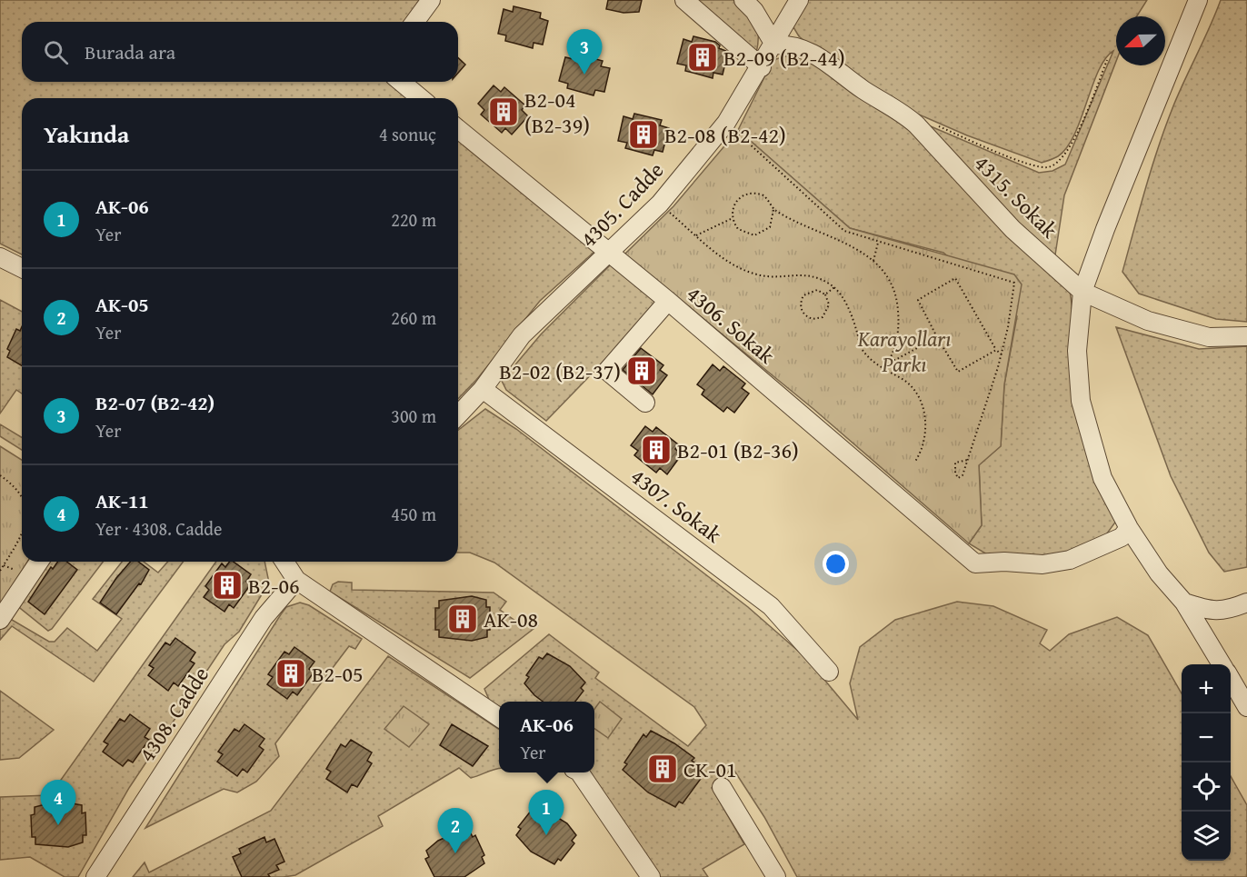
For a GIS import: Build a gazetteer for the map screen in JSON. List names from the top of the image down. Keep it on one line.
{"streets":{"street":["4315. Sokak","4305. Cadde","4306. Sokak","4307. Sokak","4308. Cadde"]},"crossings":[["4315. Sokak","4305. Cadde"],["4305. Cadde","4306. Sokak"],["4305. Cadde","4307. Sokak"]],"parks":["Karayolları Parkı"],"places":{"building":["B2-09 (B2-44)","B2-04 (B2-39)","B2-08 (B2-42)","B2-02 (B2-37)","B2-01 (B2-36)","B2-06","AK-08","B2-05","CK-01"]},"north":"left","page":{"search":"Burada ara","pins":["3","4","1","2"],"heading":["Yakında","4 sonuç"],"list":[{"mark":"1","name":"AK-06","note":"Yer","value":"220 m"},{"mark":"2","name":"AK-05","note":"Yer","value":"260 m"},{"mark":"3","name":"B2-07 (B2-42)","note":"Yer","value":"300 m"},{"mark":"4","name":"AK-11","note":"Yer · 4308. Cadde","value":"450 m"}],"map_buttons":["+","−"],"popup":["AK-06","Yer"]}}
